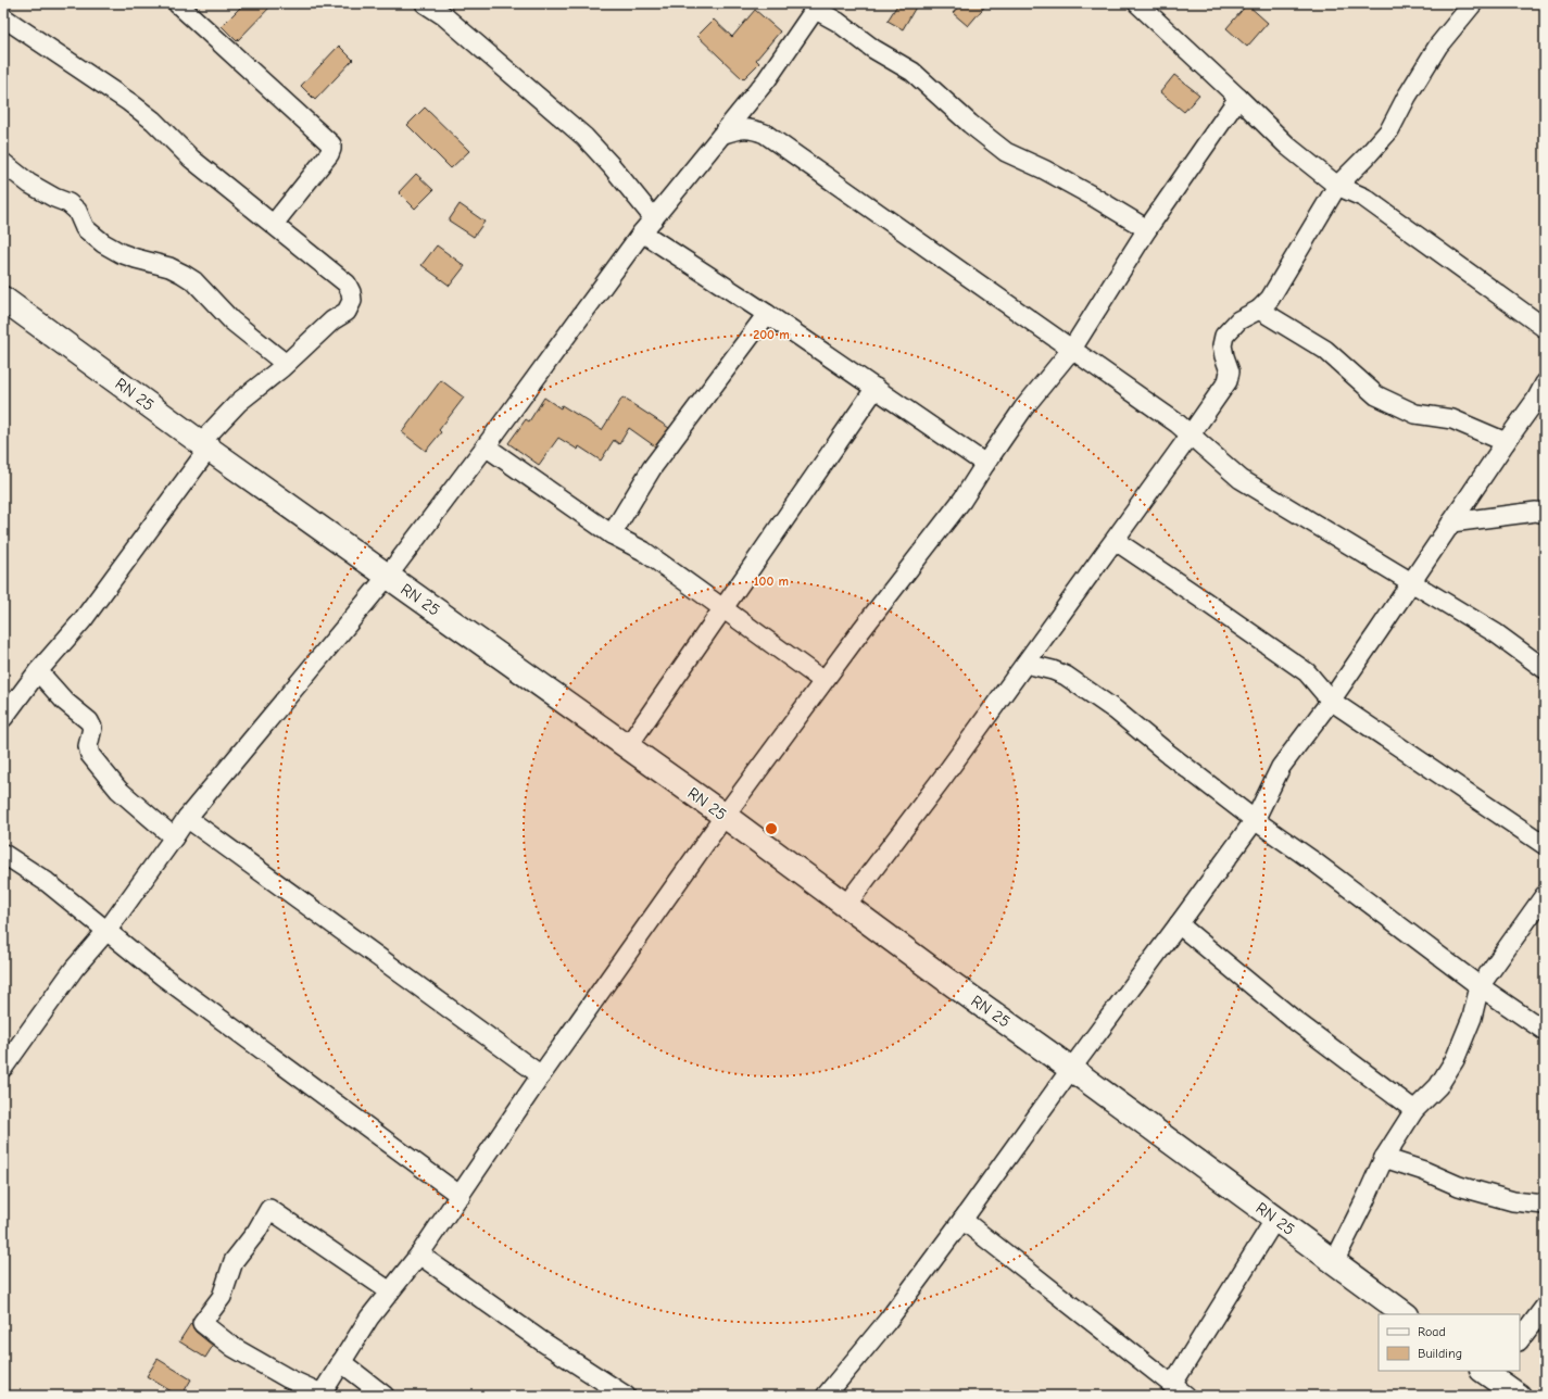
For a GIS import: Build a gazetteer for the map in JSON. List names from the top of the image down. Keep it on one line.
{"streets":{"main road":["RN 25"]},"legend":["Road","Building"],"rings":["200 m","100 m"]}
